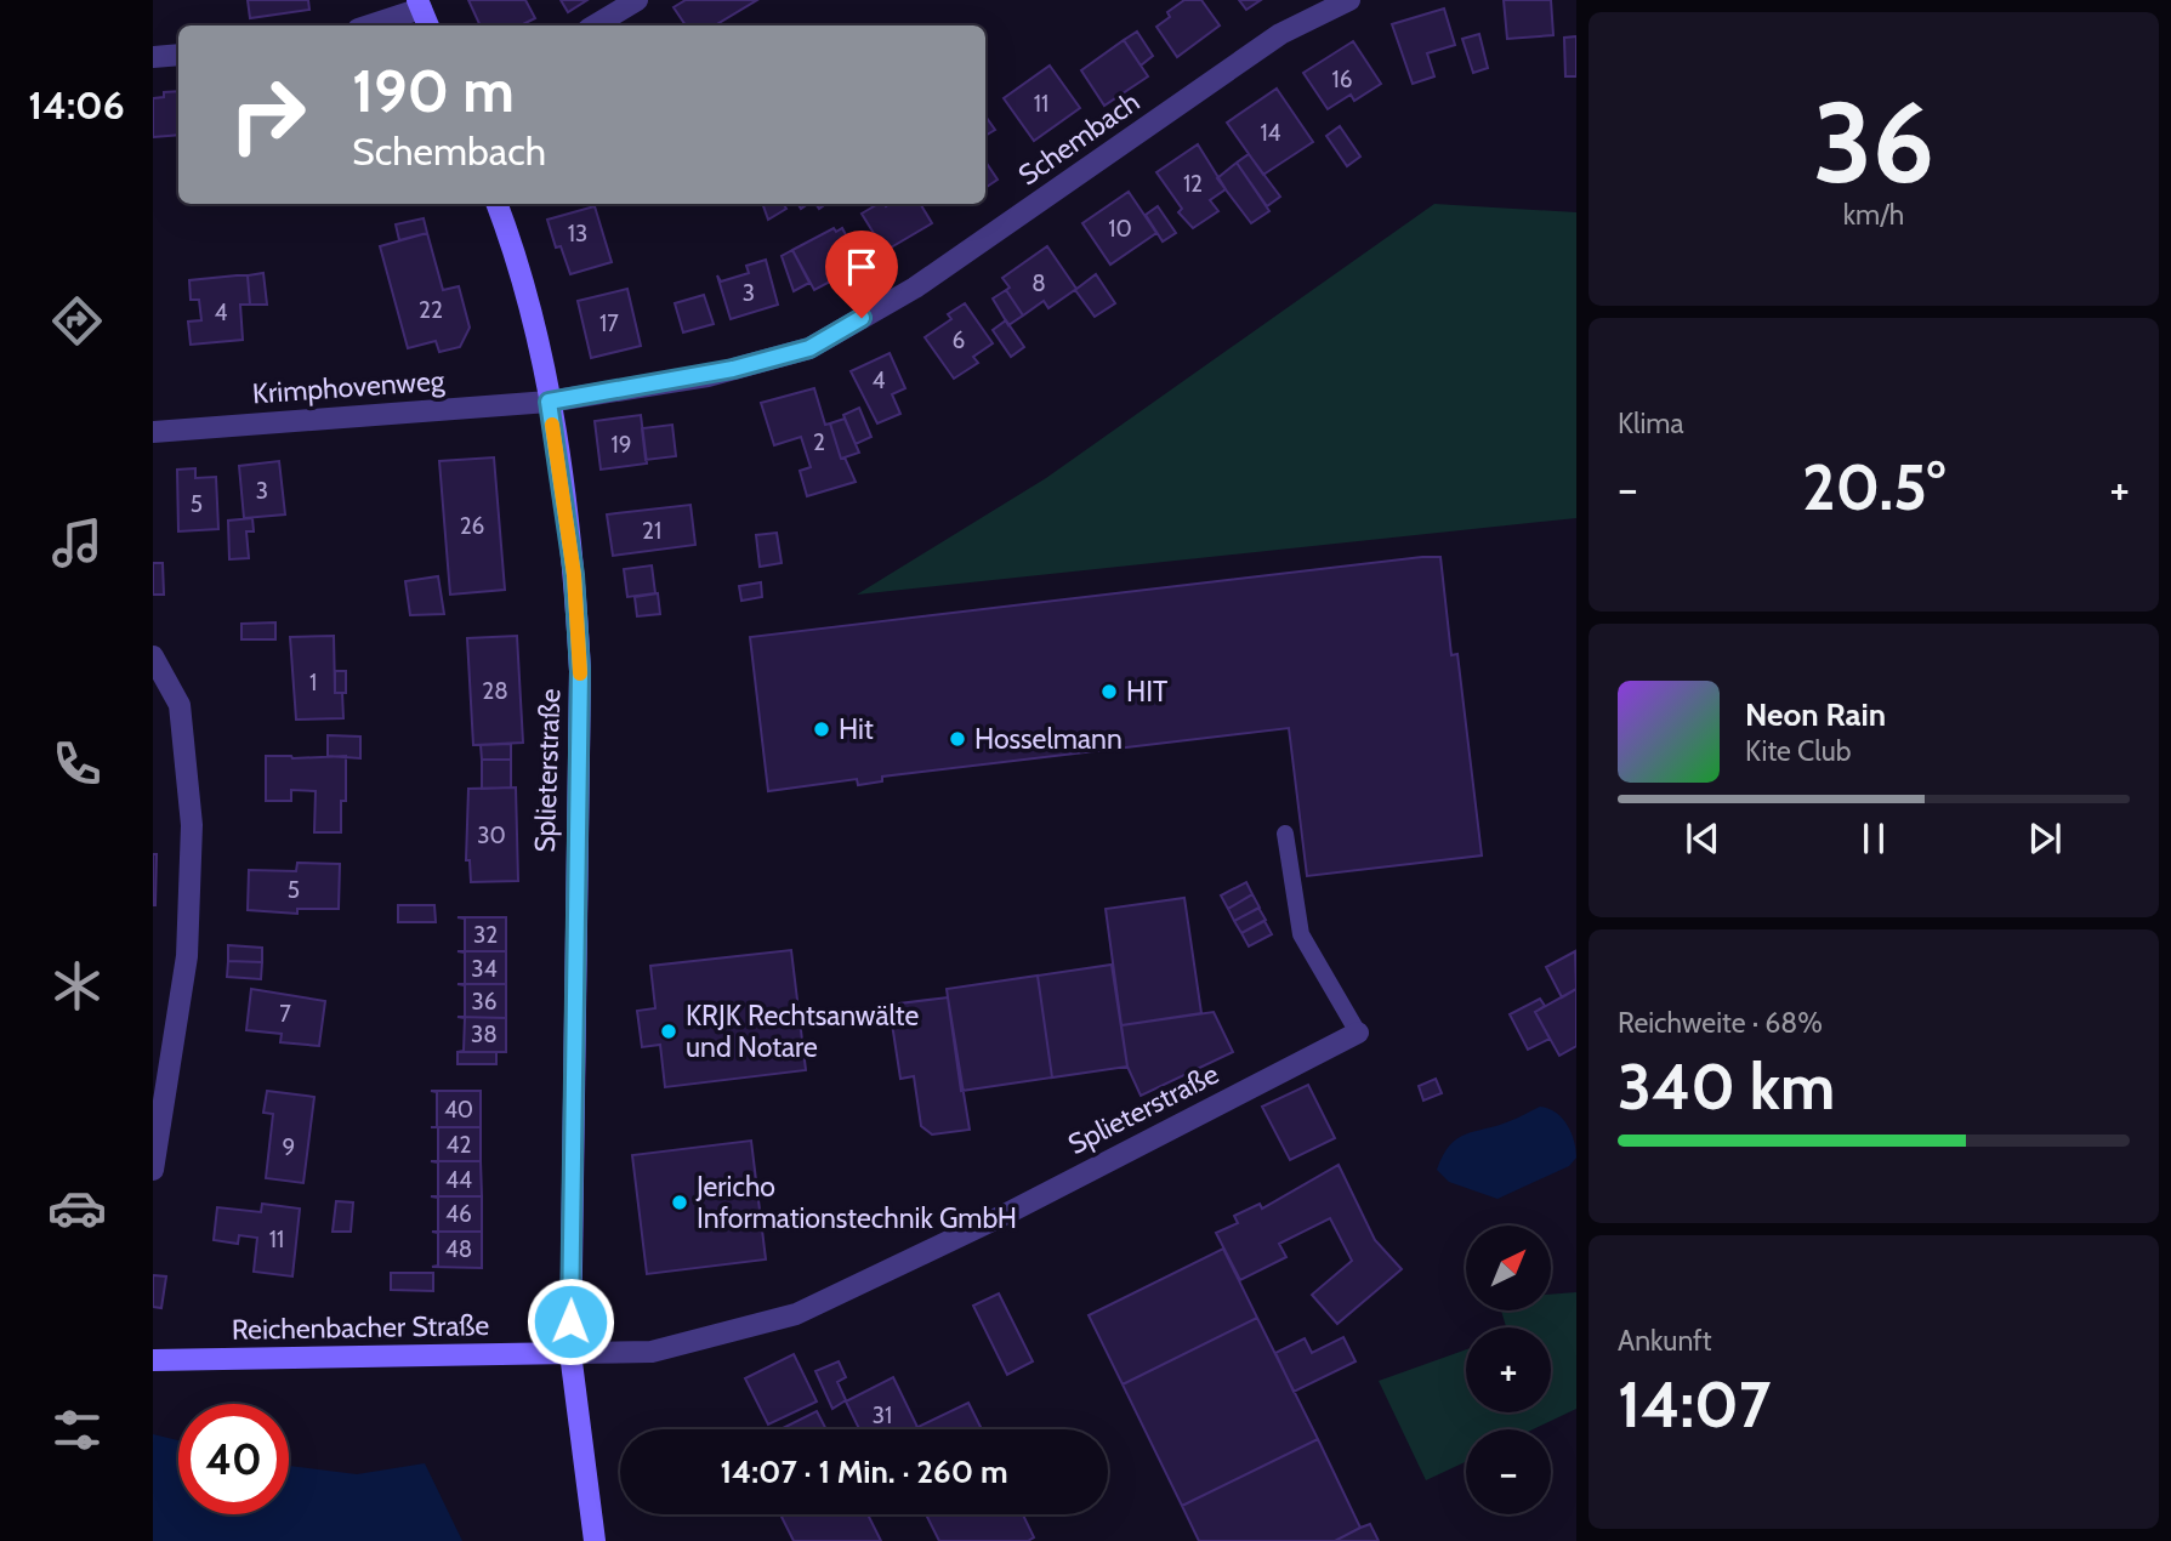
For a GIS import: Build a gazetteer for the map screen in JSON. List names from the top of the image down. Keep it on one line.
{"streets":{"street":["Schembach","Krimphovenweg","Splieterstraße","Reichenbacher Straße"]},"crossings":[["Schembach","Krimphovenweg"],["Schembach","Splieterstraße"],["Krimphovenweg","Splieterstraße"],["Splieterstraße","Reichenbacher Straße"]],"places":["HIT","Hit","Hosselmann","KRJK Rechtsanwälte und Notare","Jericho Informationstechnik GmbH"],"house_numbers":["16","11","14","12","10","13","8","3","22","4","17","6","4","2","19","3","5","26","21","1","28","30","5","32","34","36","7","38","40","42","9","44","46","11","48","31"],"north":"top right","page":{"tabs":"14:06","tile":[["36","km/h"],"Klima",["Reichweite · 68%","340 km"],["Ankunft","14:07"]],"turn":["190 m","Schembach"],"heat":["−","20.5°","+"],"song":["Neon Rain","Kite Club"],"map_buttons":["+","−"],"limit":"40","trip":"14:07 · 1 Min. · 260 m"}}
